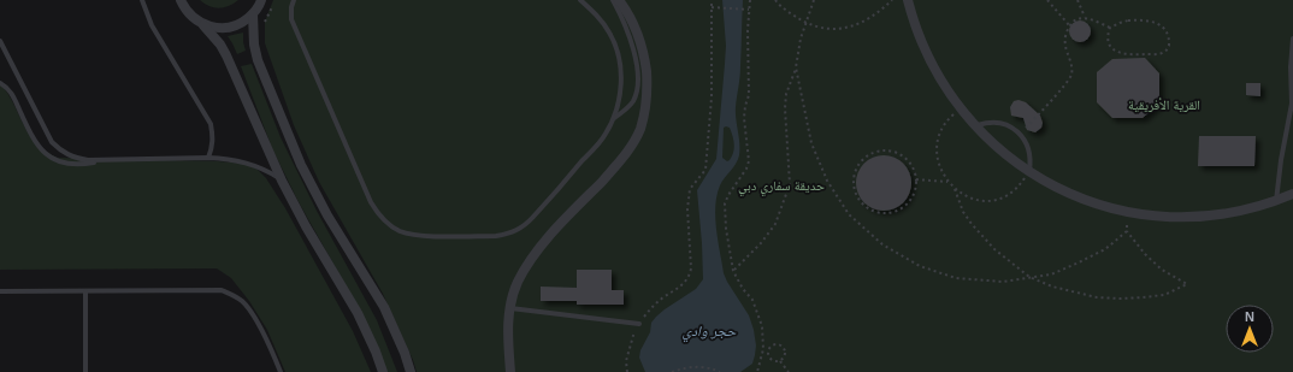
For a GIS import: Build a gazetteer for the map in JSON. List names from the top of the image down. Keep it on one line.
{"water":["حجر وادي"],"parks":["القرية الأفريقية","حديقة سفاري دبي"],"north":"top"}
